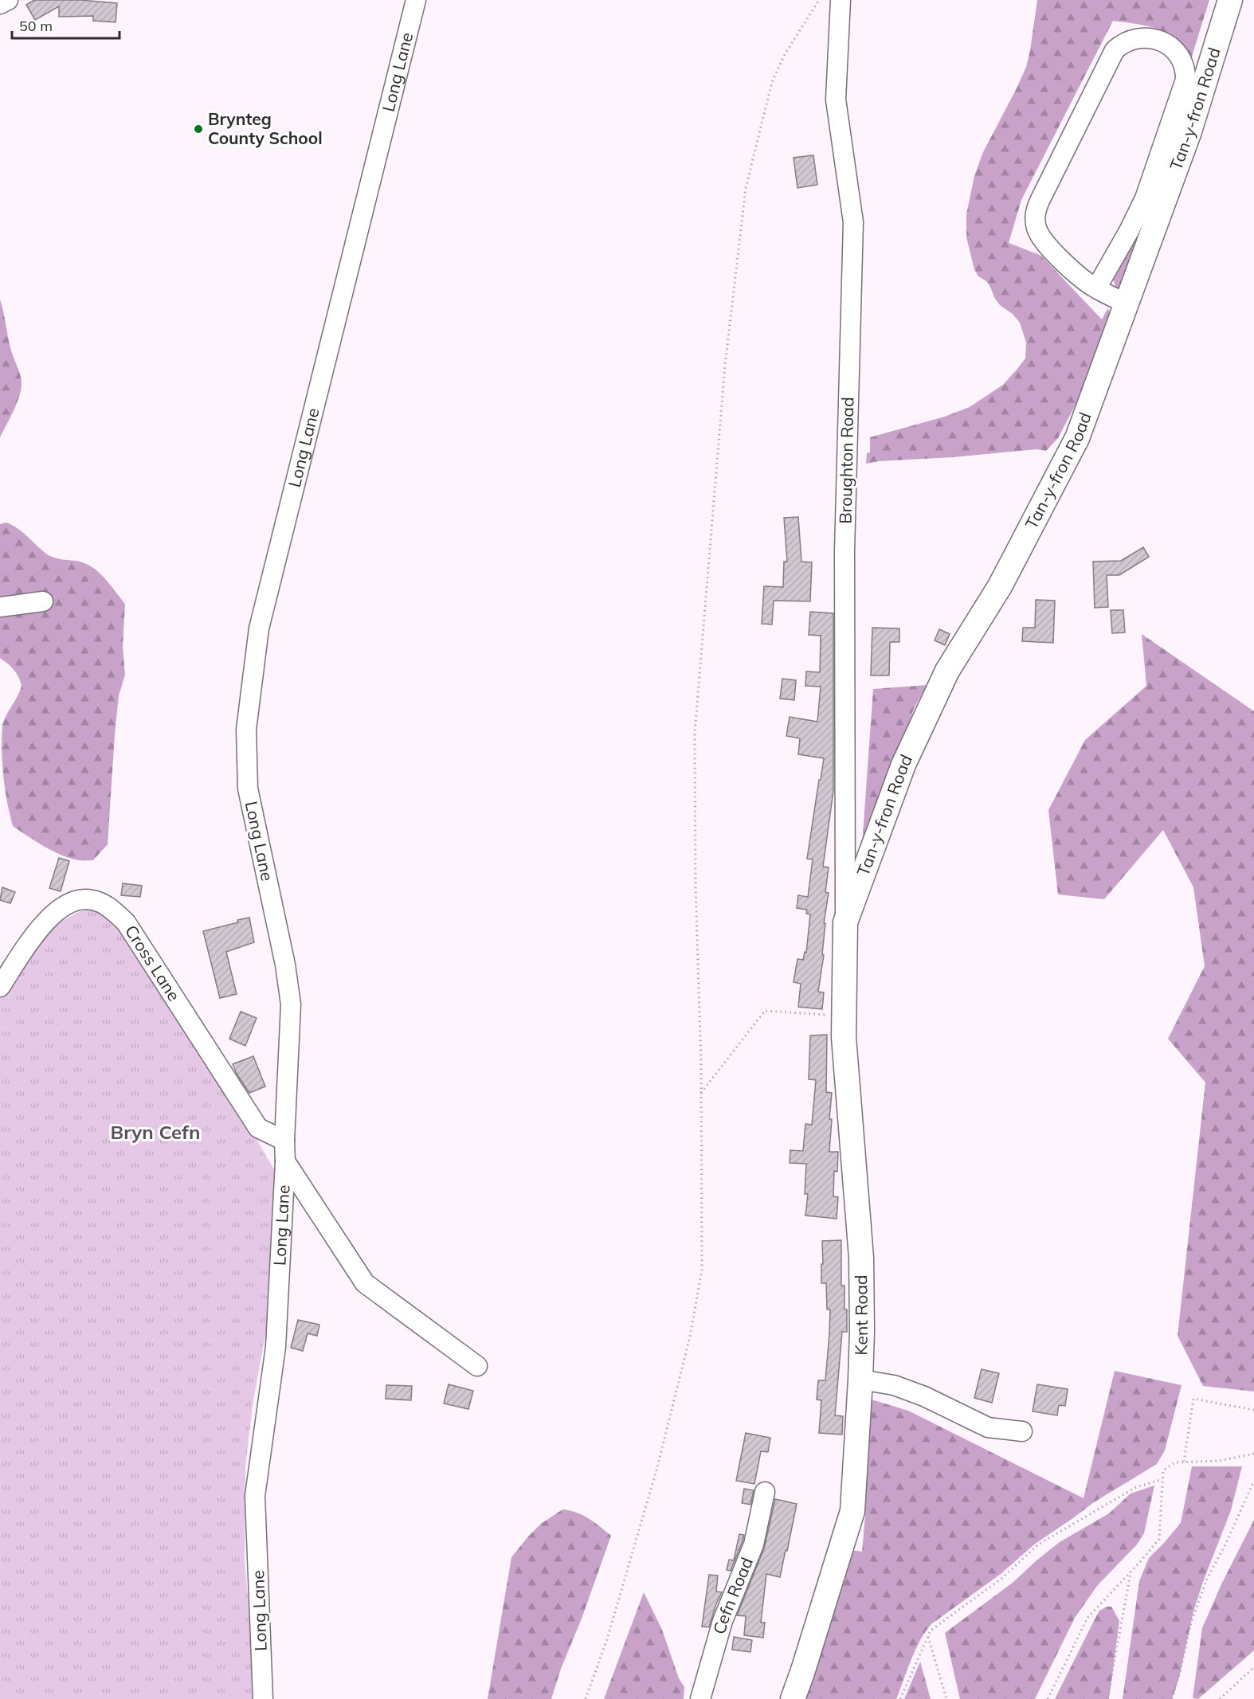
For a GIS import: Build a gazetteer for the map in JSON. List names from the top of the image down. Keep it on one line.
{"streets":{"main road":["Tan-y-fron Road","Kent Road"],"street":["Long Lane","Broughton Road","Cross Lane","Cefn Road"]},"crossings":[["Long Lane","Cross Lane"],["Tan-y-fron Road","Broughton Road"],["Tan-y-fron Road","Kent Road"],["Broughton Road","Kent Road"]],"districts":["Bryn Cefn"],"places":["Brynteg County School"],"scale_bar":"50 m"}
